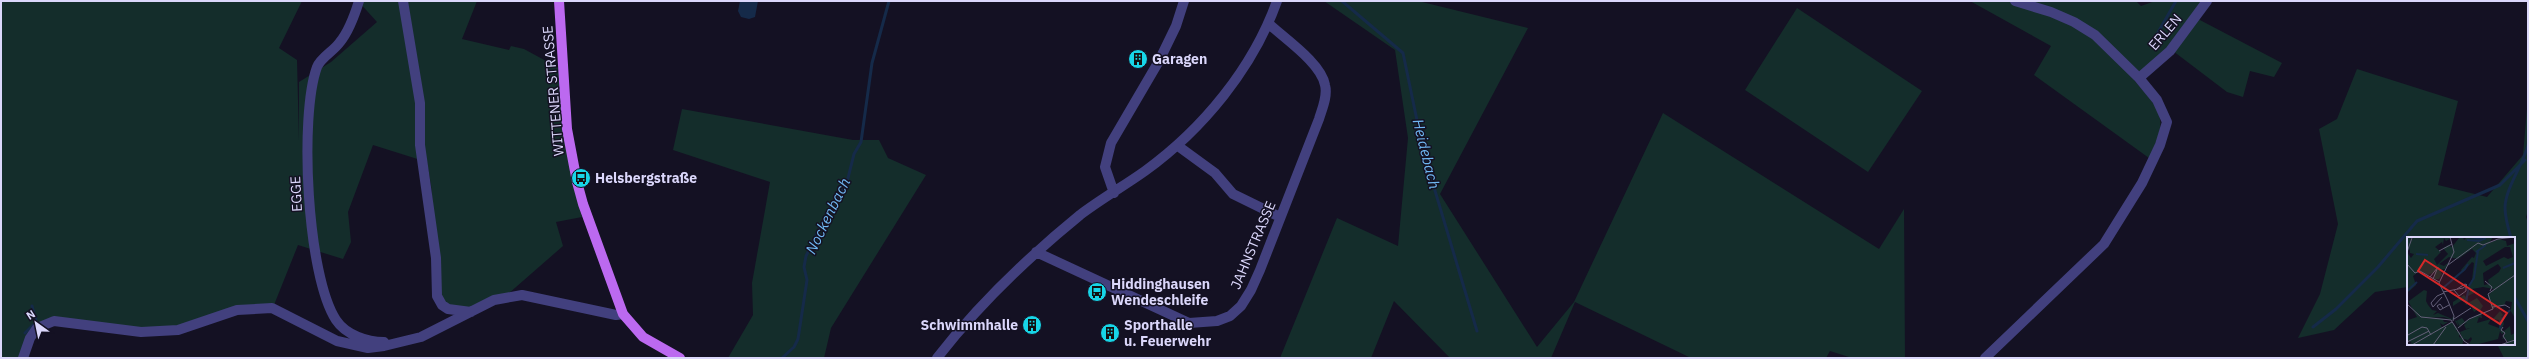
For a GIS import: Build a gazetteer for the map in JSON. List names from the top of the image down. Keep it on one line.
{"streets":{"main road":["WITTENER STRASSE"],"street":["ERLEN","EGGE","JAHNSTRASSE"]},"water":["Heidebach","Nockenbach"],"places":{"building":["Garagen","Schwimmhalle","Sporthalle u. Feuerwehr"],"bus stop":["Helsbergstraße","Hiddinghausen Wendeschleife"]},"north":"top left"}
